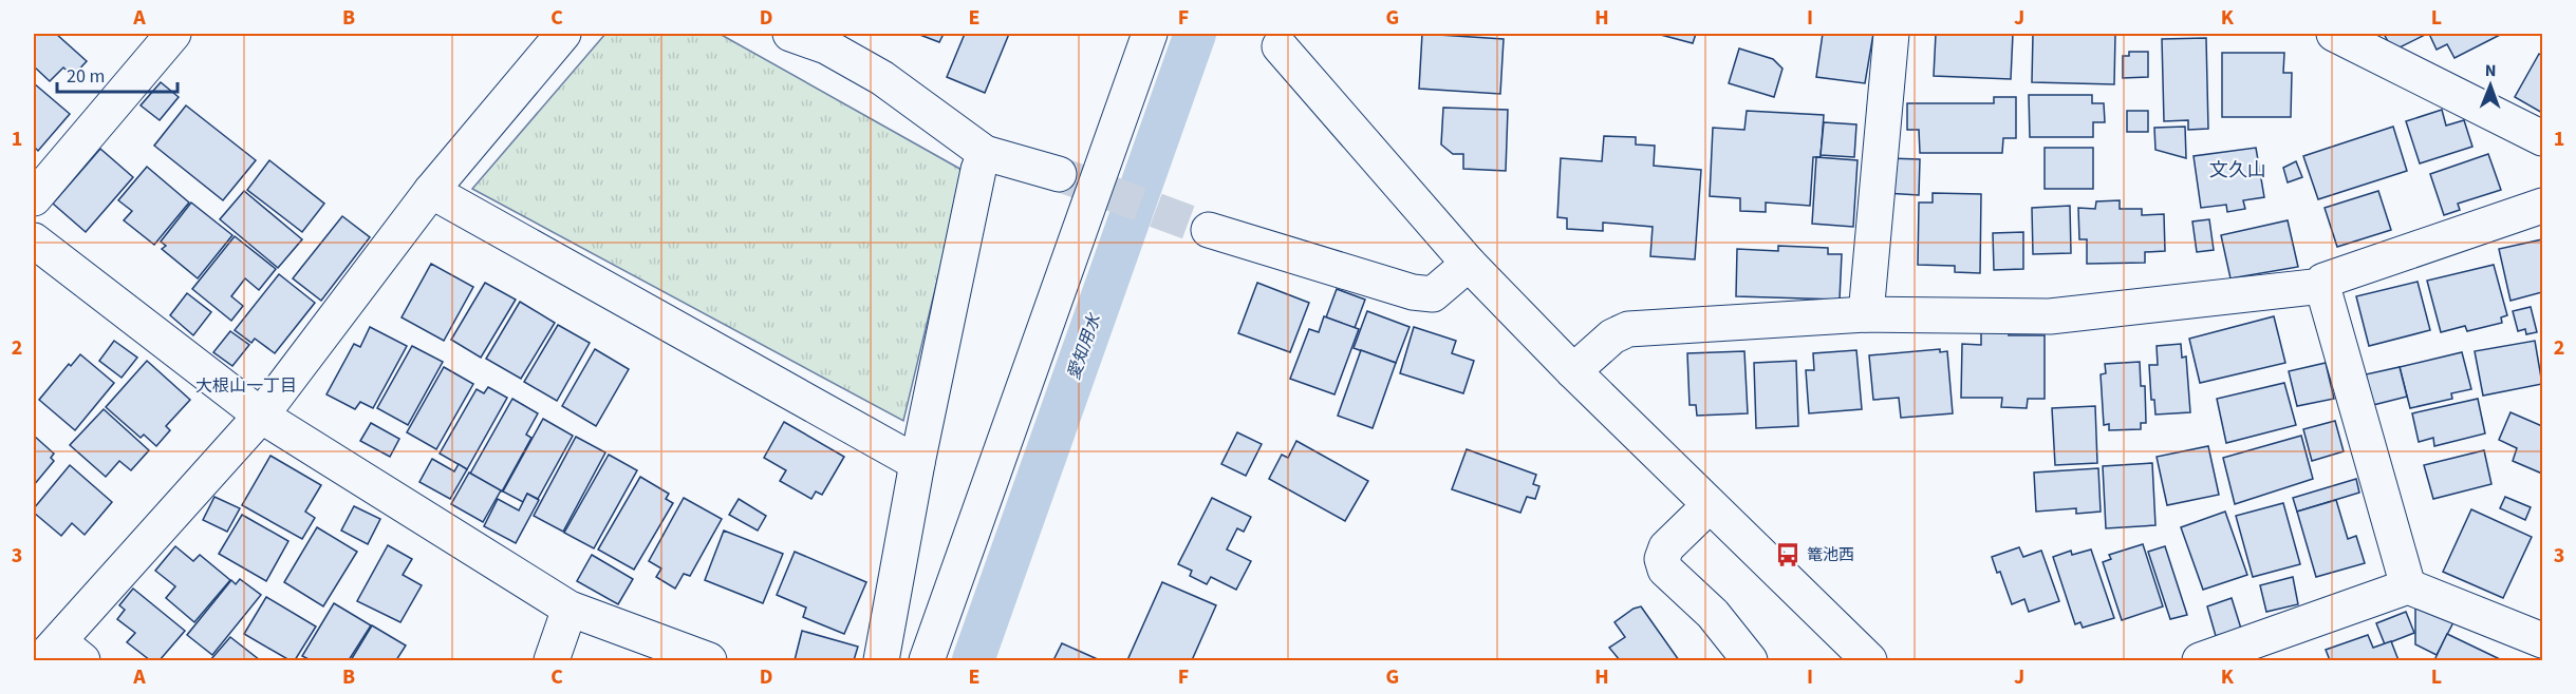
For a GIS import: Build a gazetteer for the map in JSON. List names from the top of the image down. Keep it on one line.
{"districts":["文久山","大根山一丁目"],"water":["愛知用水"],"places":{"bus stop":["篭池西"]},"scale_bar":"20 m","north":"top","grid":{"columns":["A","B","C","D","E","F","G","H","I","J","K","L"],"rows":["1","2","3"]}}
